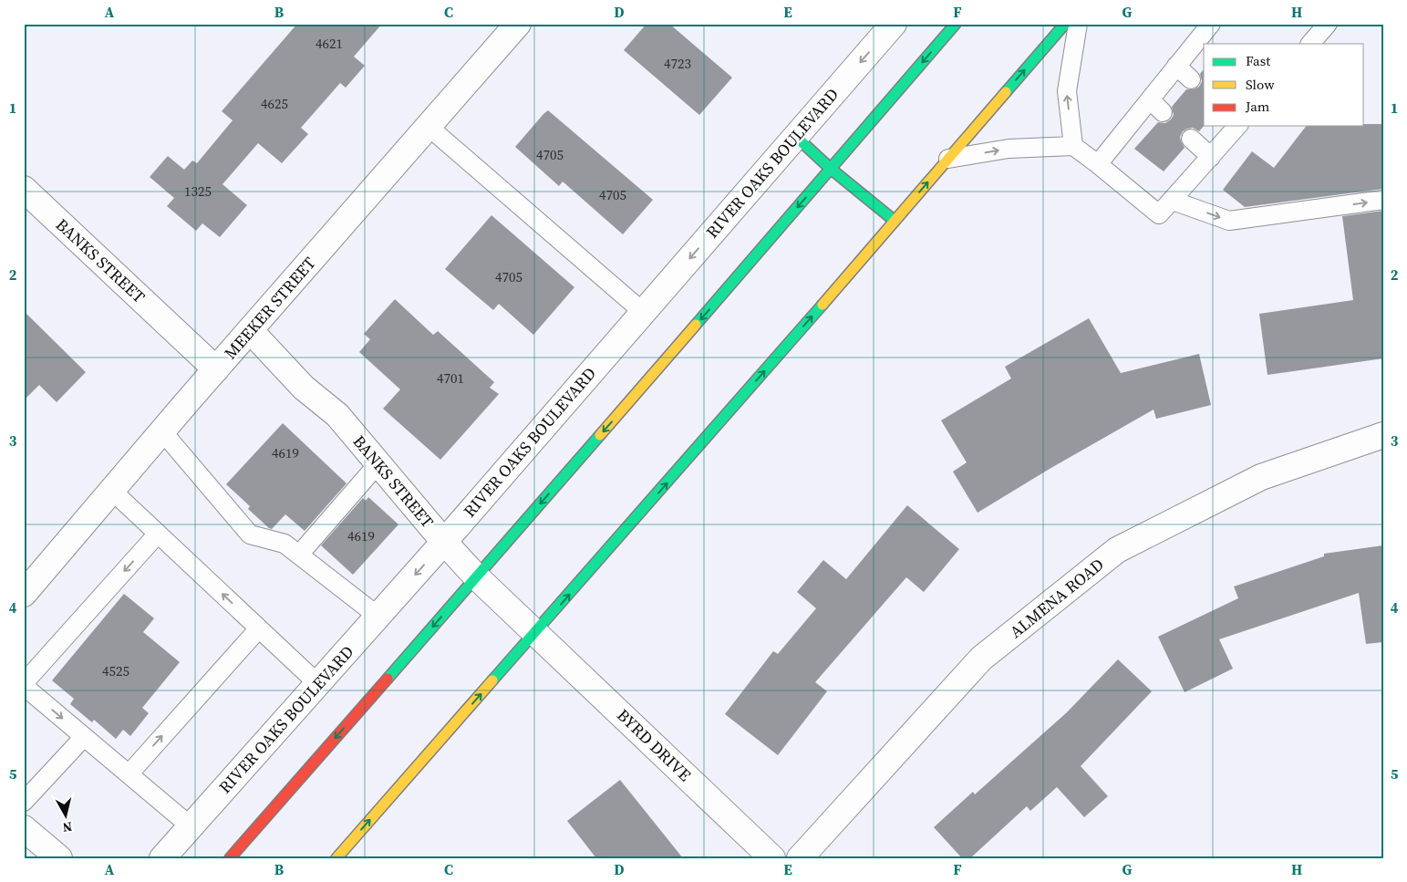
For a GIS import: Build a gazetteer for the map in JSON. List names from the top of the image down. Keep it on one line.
{"streets":{"street":["RIVER OAKS BOULEVARD","BANKS STREET","MEEKER STREET","ALMENA ROAD","BYRD DRIVE"]},"crossings":[["RIVER OAKS BOULEVARD","BANKS STREET"],["BANKS STREET","MEEKER STREET"],["BANKS STREET","BYRD DRIVE"]],"one_way":["RIVER OAKS BOULEVARD"],"house_numbers":["4621","4723","4625","4705","1325","4705","4705","4701","4619","4619","4525"],"legend":["Fast","Slow","Jam"],"north":"bottom","grid":{"columns":["A","B","C","D","E","F","G","H"],"rows":["1","2","3","4","5"]}}
